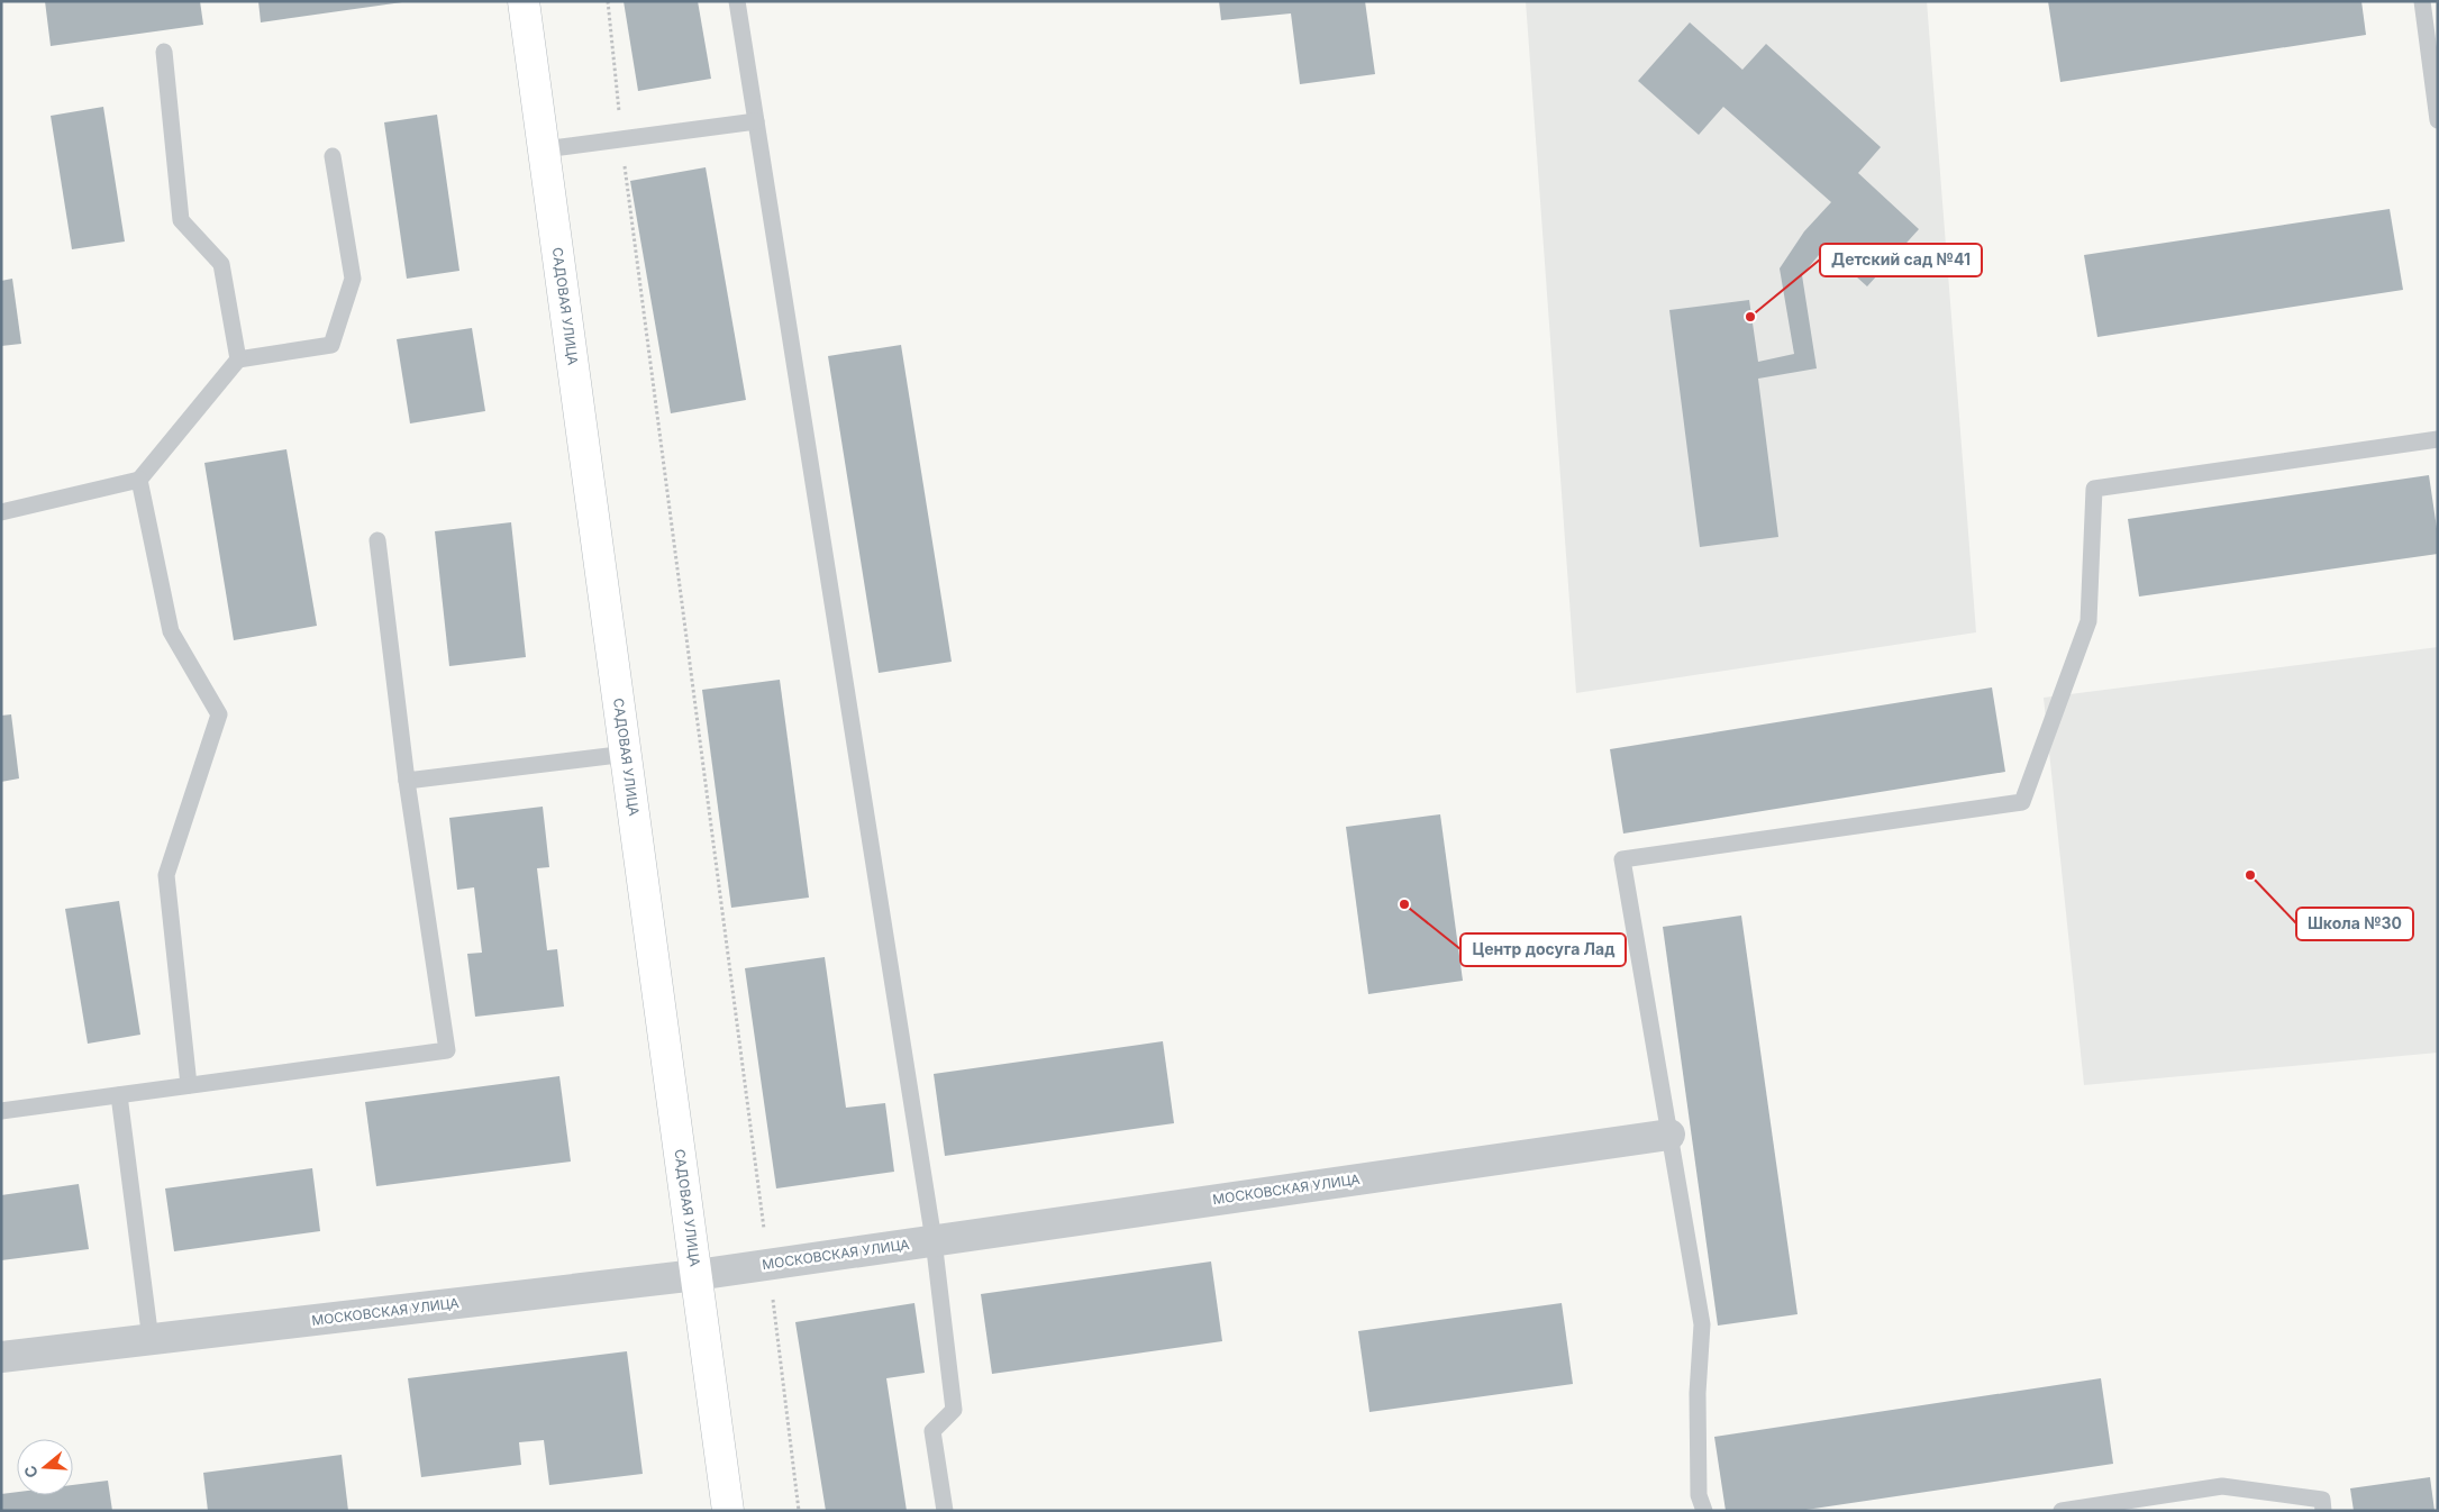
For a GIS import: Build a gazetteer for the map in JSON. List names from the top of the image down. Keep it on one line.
{"streets":{"street":["САДОВАЯ УЛИЦА","МОСКОВСКАЯ УЛИЦА"]},"crossings":[["САДОВАЯ УЛИЦА","МОСКОВСКАЯ УЛИЦА"]],"places":["Детский сад №41","Школа №30","Центр досуга Лад"],"north":"left"}
